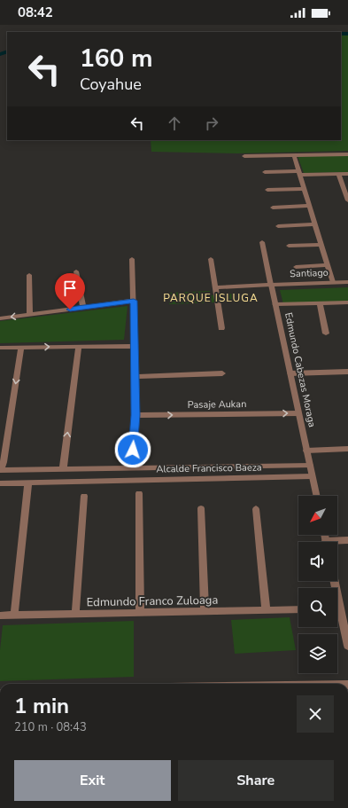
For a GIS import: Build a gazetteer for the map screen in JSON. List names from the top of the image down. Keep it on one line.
{"streets":{"street":["Santiago","Edmundo Cabezas Moraga","Pasaje Aukan","Alcalde Francisco Baeza","Edmundo Franco Zuloaga"]},"crossings":[["Santiago","Edmundo Cabezas Moraga"],["Edmundo Cabezas Moraga","Pasaje Aukan"],["Edmundo Cabezas Moraga","Alcalde Francisco Baeza"]],"districts":["PARQUE ISLUGA"],"north":"bottom left","page":{"status":"08:42","turn":["160 m","Coyahue"],"heading":["1 min","210 m · 08:43"],"buttons":["Exit","Share"]}}
